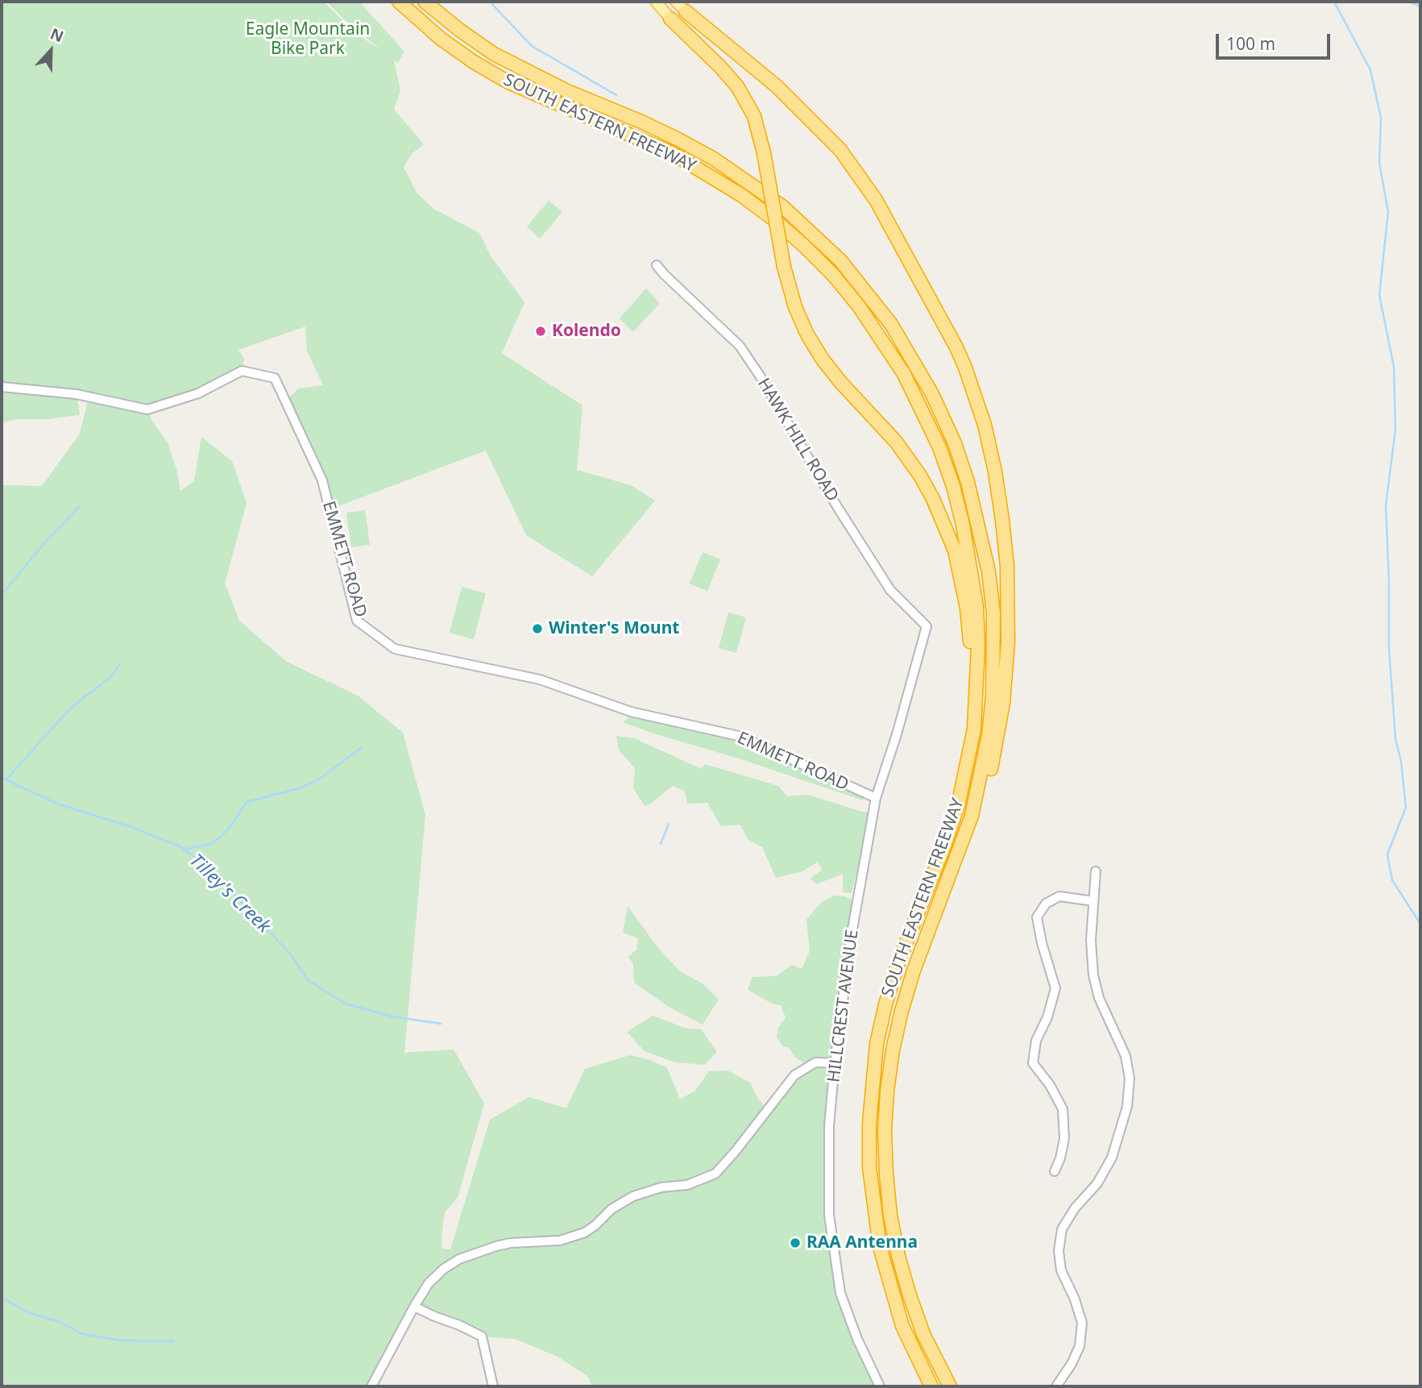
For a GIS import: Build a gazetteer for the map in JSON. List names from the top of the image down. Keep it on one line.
{"streets":{"highway":["SOUTH EASTERN FREEWAY"],"street":["HAWK HILL ROAD","EMMETT ROAD","HILLCREST AVENUE"]},"crossings":[["HAWK HILL ROAD","HILLCREST AVENUE"],["EMMETT ROAD","HILLCREST AVENUE"]],"water":["Tilley's Creek"],"parks":["Eagle Mountain Bike Park"],"places":["Kolendo","Winter's Mount","RAA Antenna"],"scale_bar":"100 m","north":"top"}
